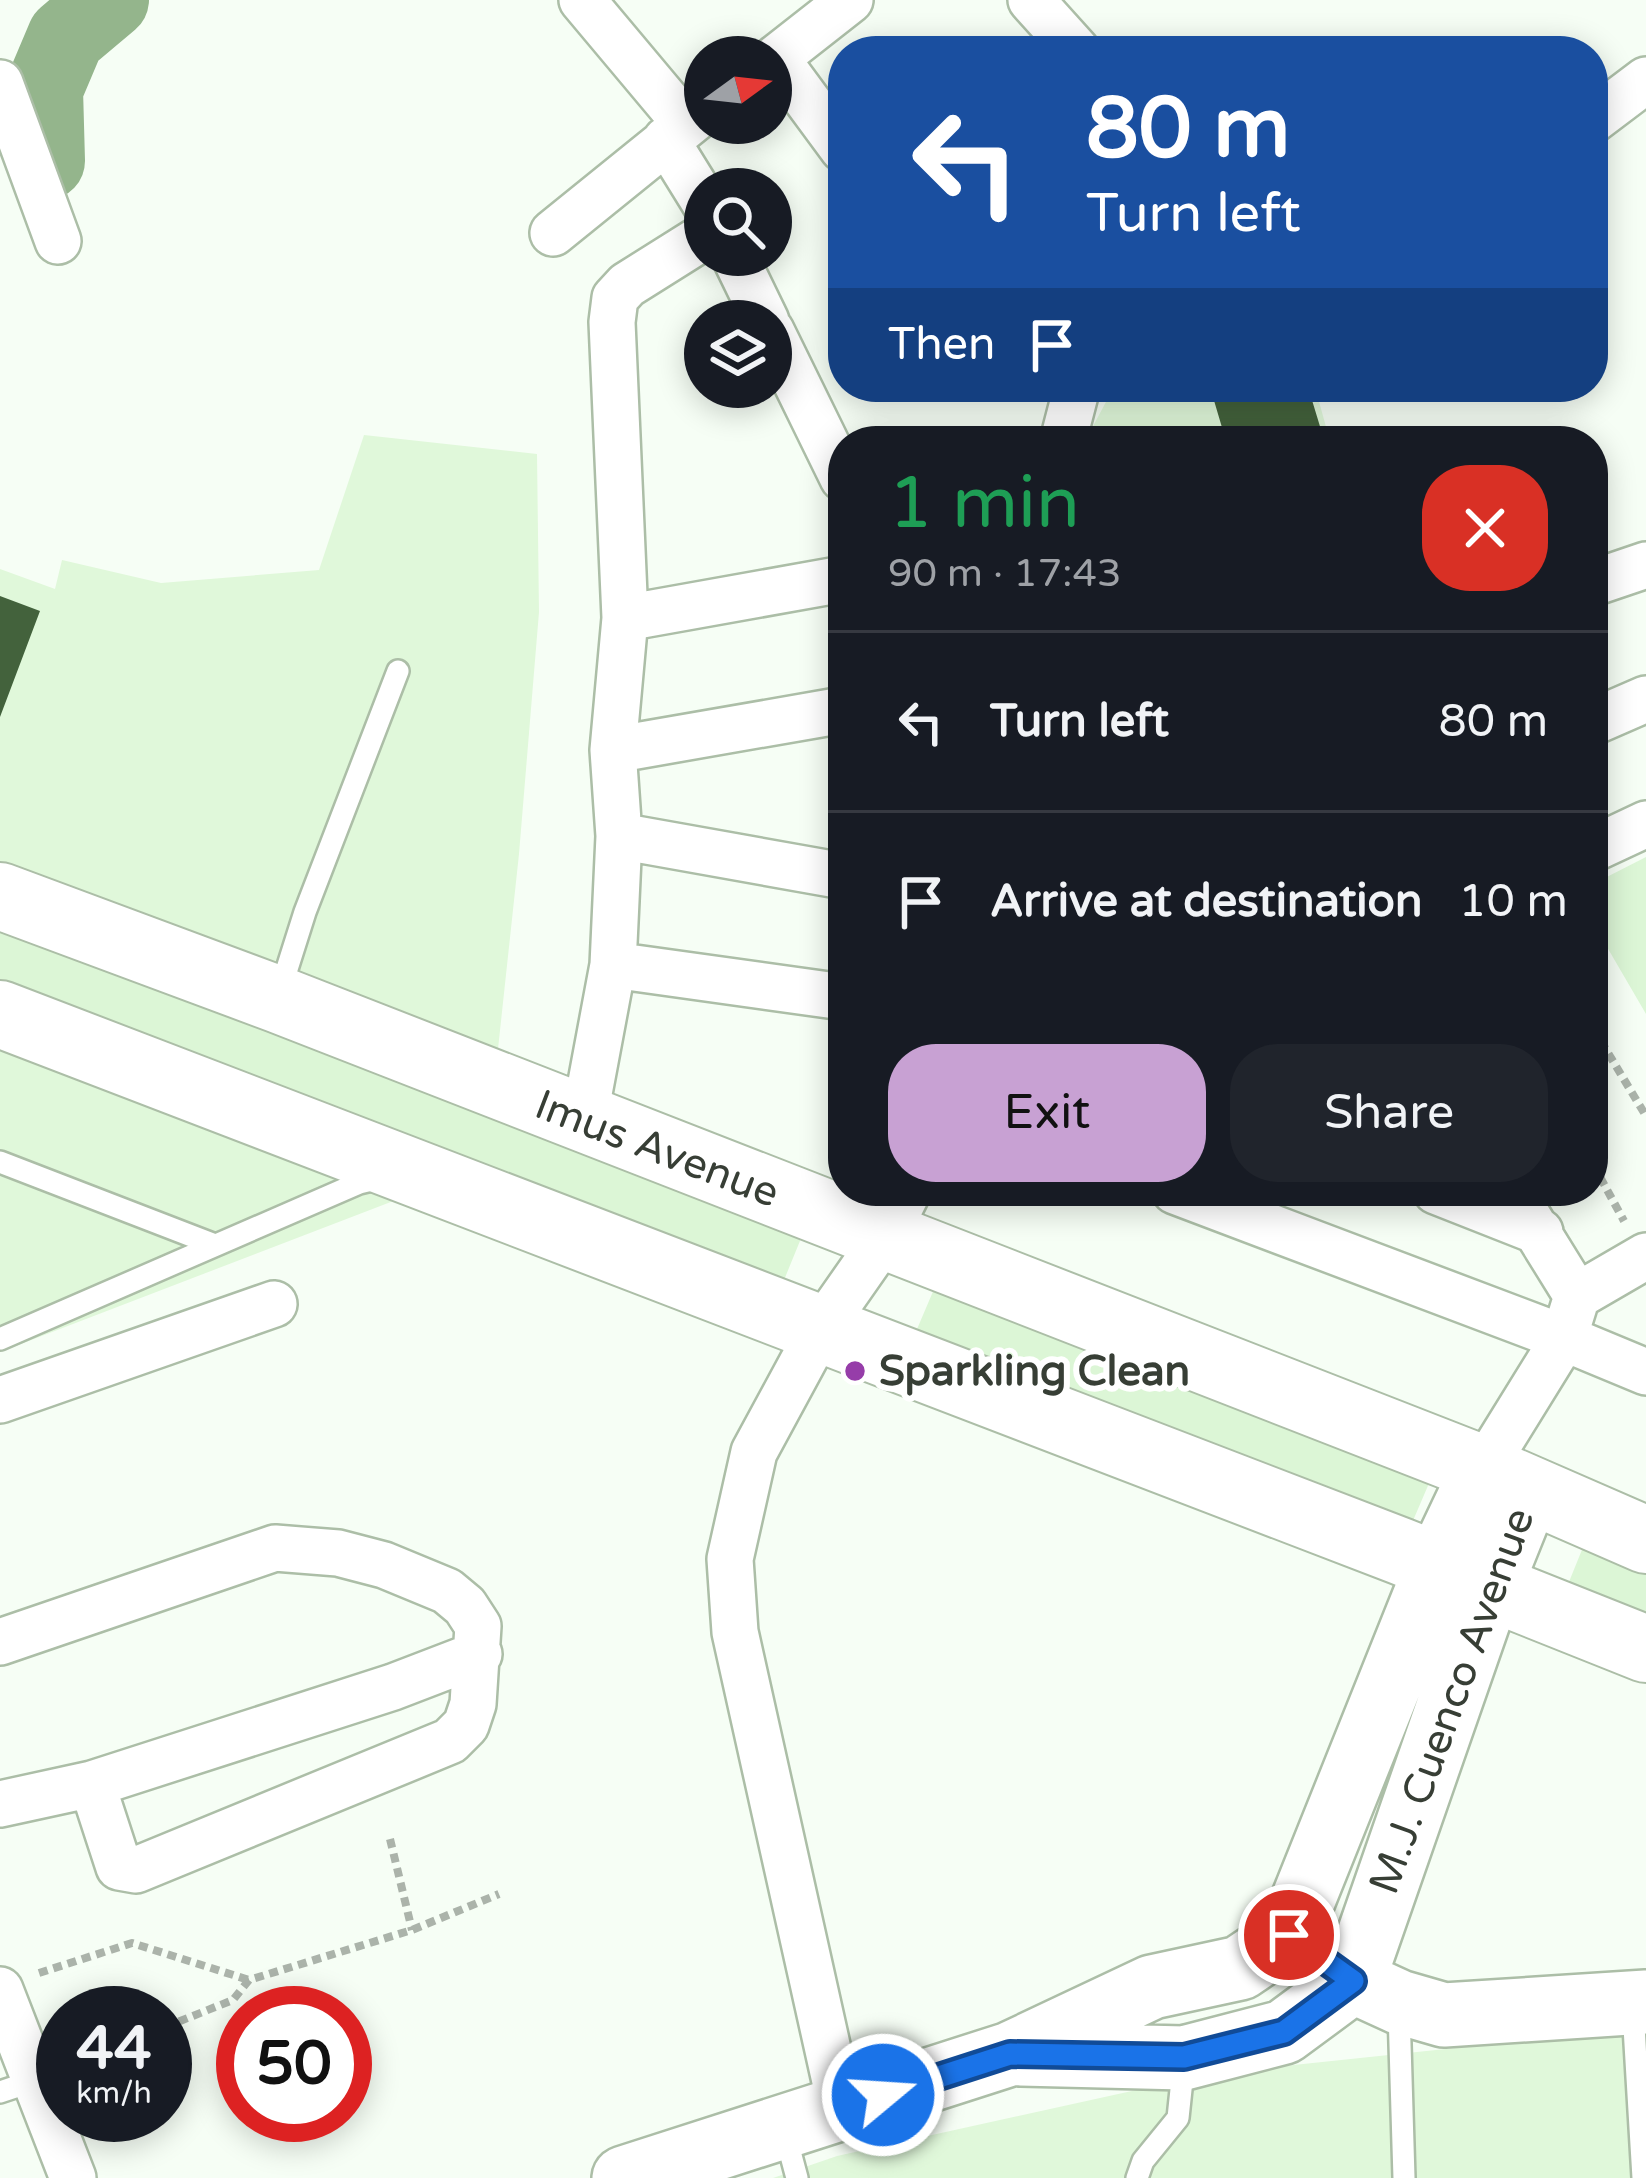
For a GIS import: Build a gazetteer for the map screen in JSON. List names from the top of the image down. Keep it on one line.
{"streets":{"main road":["Imus Avenue","M.J. Cuenco Avenue"]},"crossings":[["Imus Avenue","M.J. Cuenco Avenue"]],"places":["Sparkling Clean"],"north":"right","page":{"turn":["80 m","Turn left"],"then":"Then","heading":["1 min","90 m · 17:43"],"list":[{"name":"Turn left","value":"80 m"},{"name":"Arrive at destination","value":"10 m"}],"buttons":["Exit","Share"],"speed":"44 km/h","limit":"50"}}
